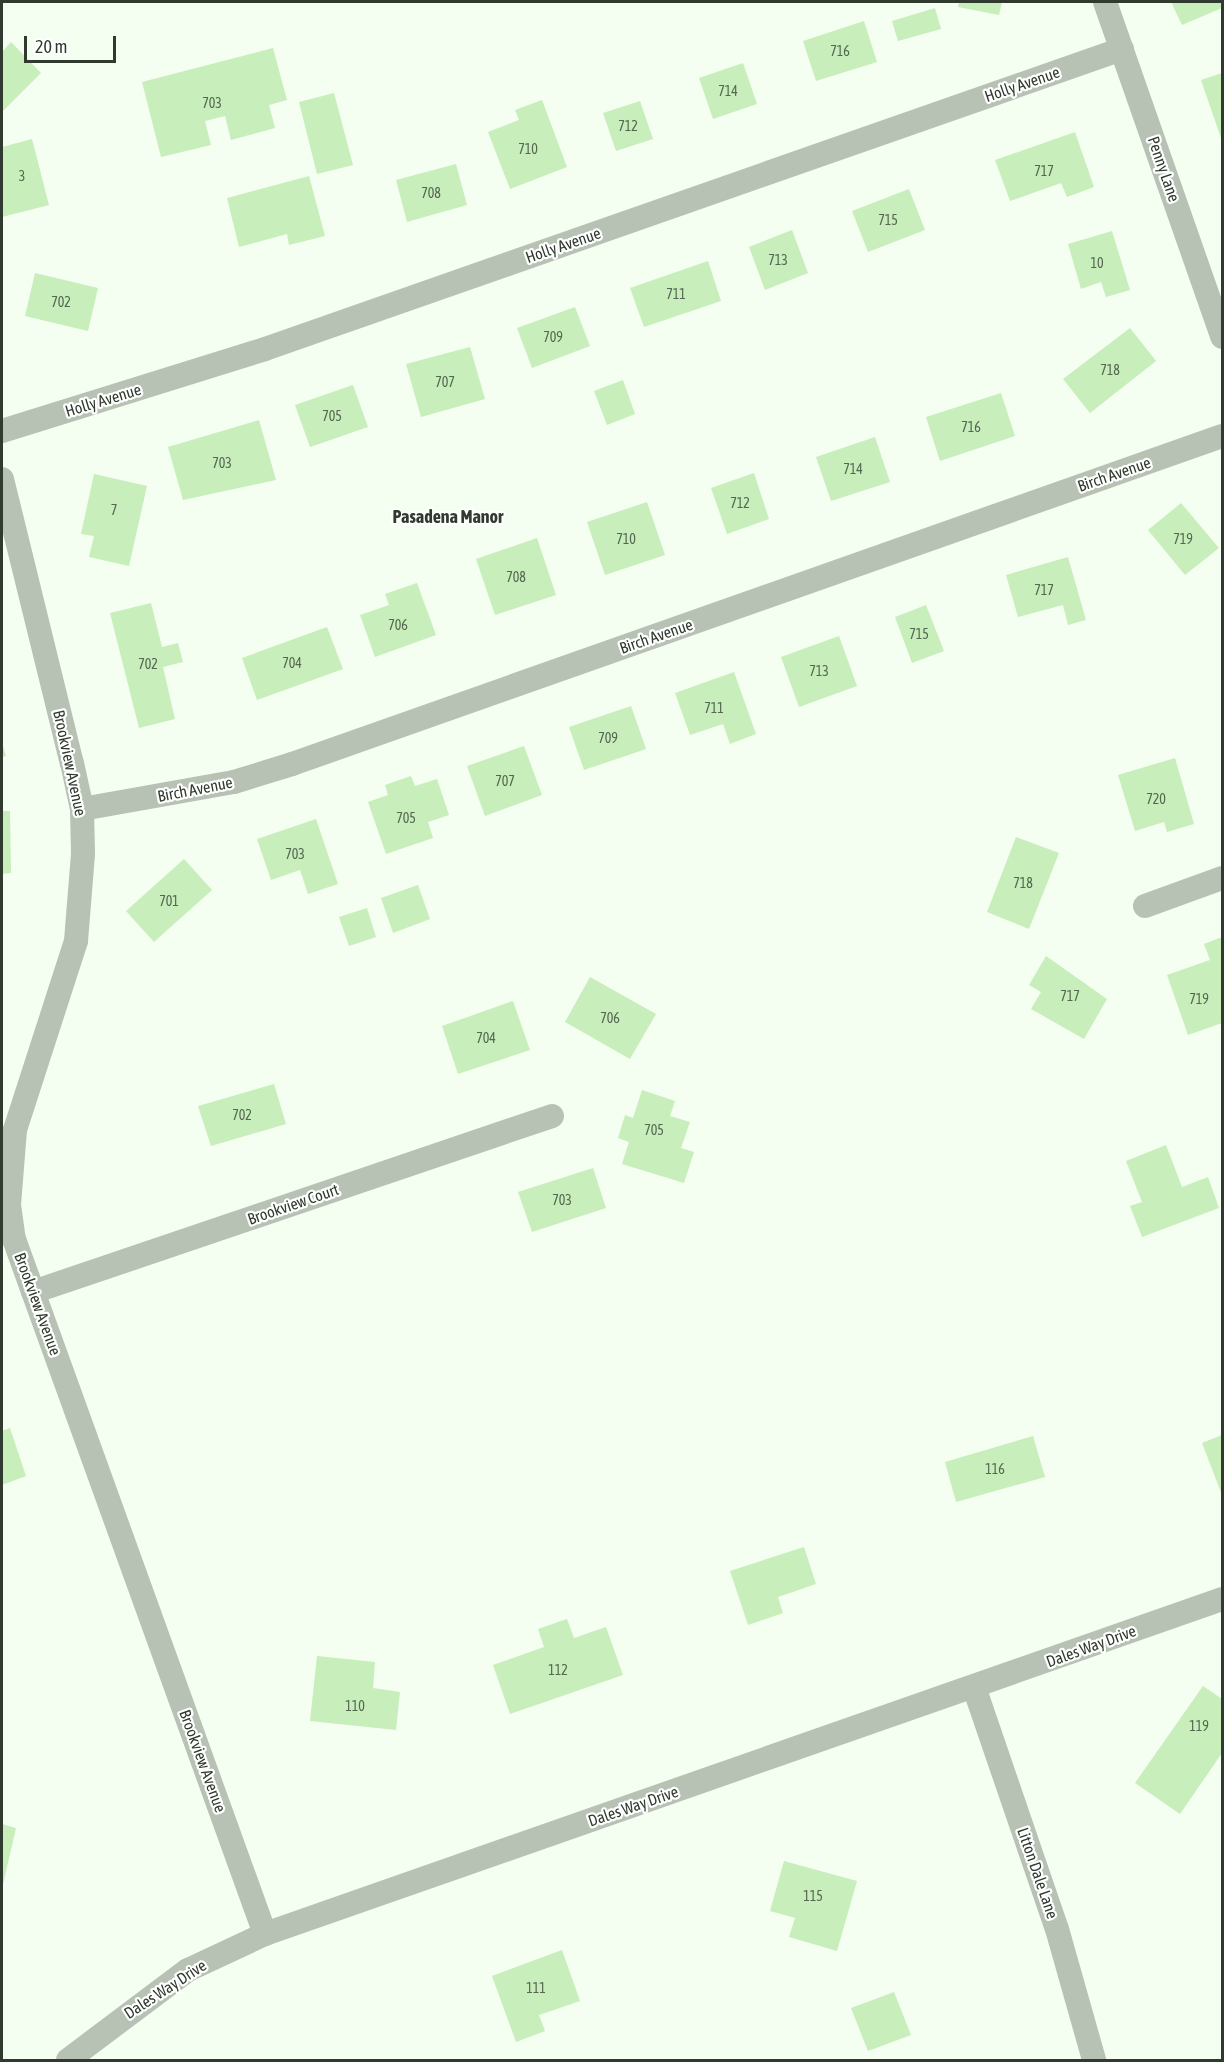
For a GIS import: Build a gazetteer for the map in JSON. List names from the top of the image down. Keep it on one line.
{"streets":{"street":["Holly Avenue","Penny Lane","Birch Avenue","Brookview Avenue","Brookview Court","Dales Way Drive","Litton Dale Lane"]},"crossings":[["Holly Avenue","Penny Lane"],["Birch Avenue","Brookview Avenue"],["Brookview Avenue","Brookview Court"],["Brookview Avenue","Dales Way Drive"],["Dales Way Drive","Litton Dale Lane"]],"districts":["Pasadena Manor"],"house_numbers":["716","714","703","712","710","717","3","708","715","713","10","711","702","709","718","707","705","716","703","714","712","7","710","719","708","717","706","715","704","702","713","711","709","707","720","705","703","718","701","717","719","706","704","702","705","703","116","112","110","119","115","111"],"scale_bar":"20 m"}
